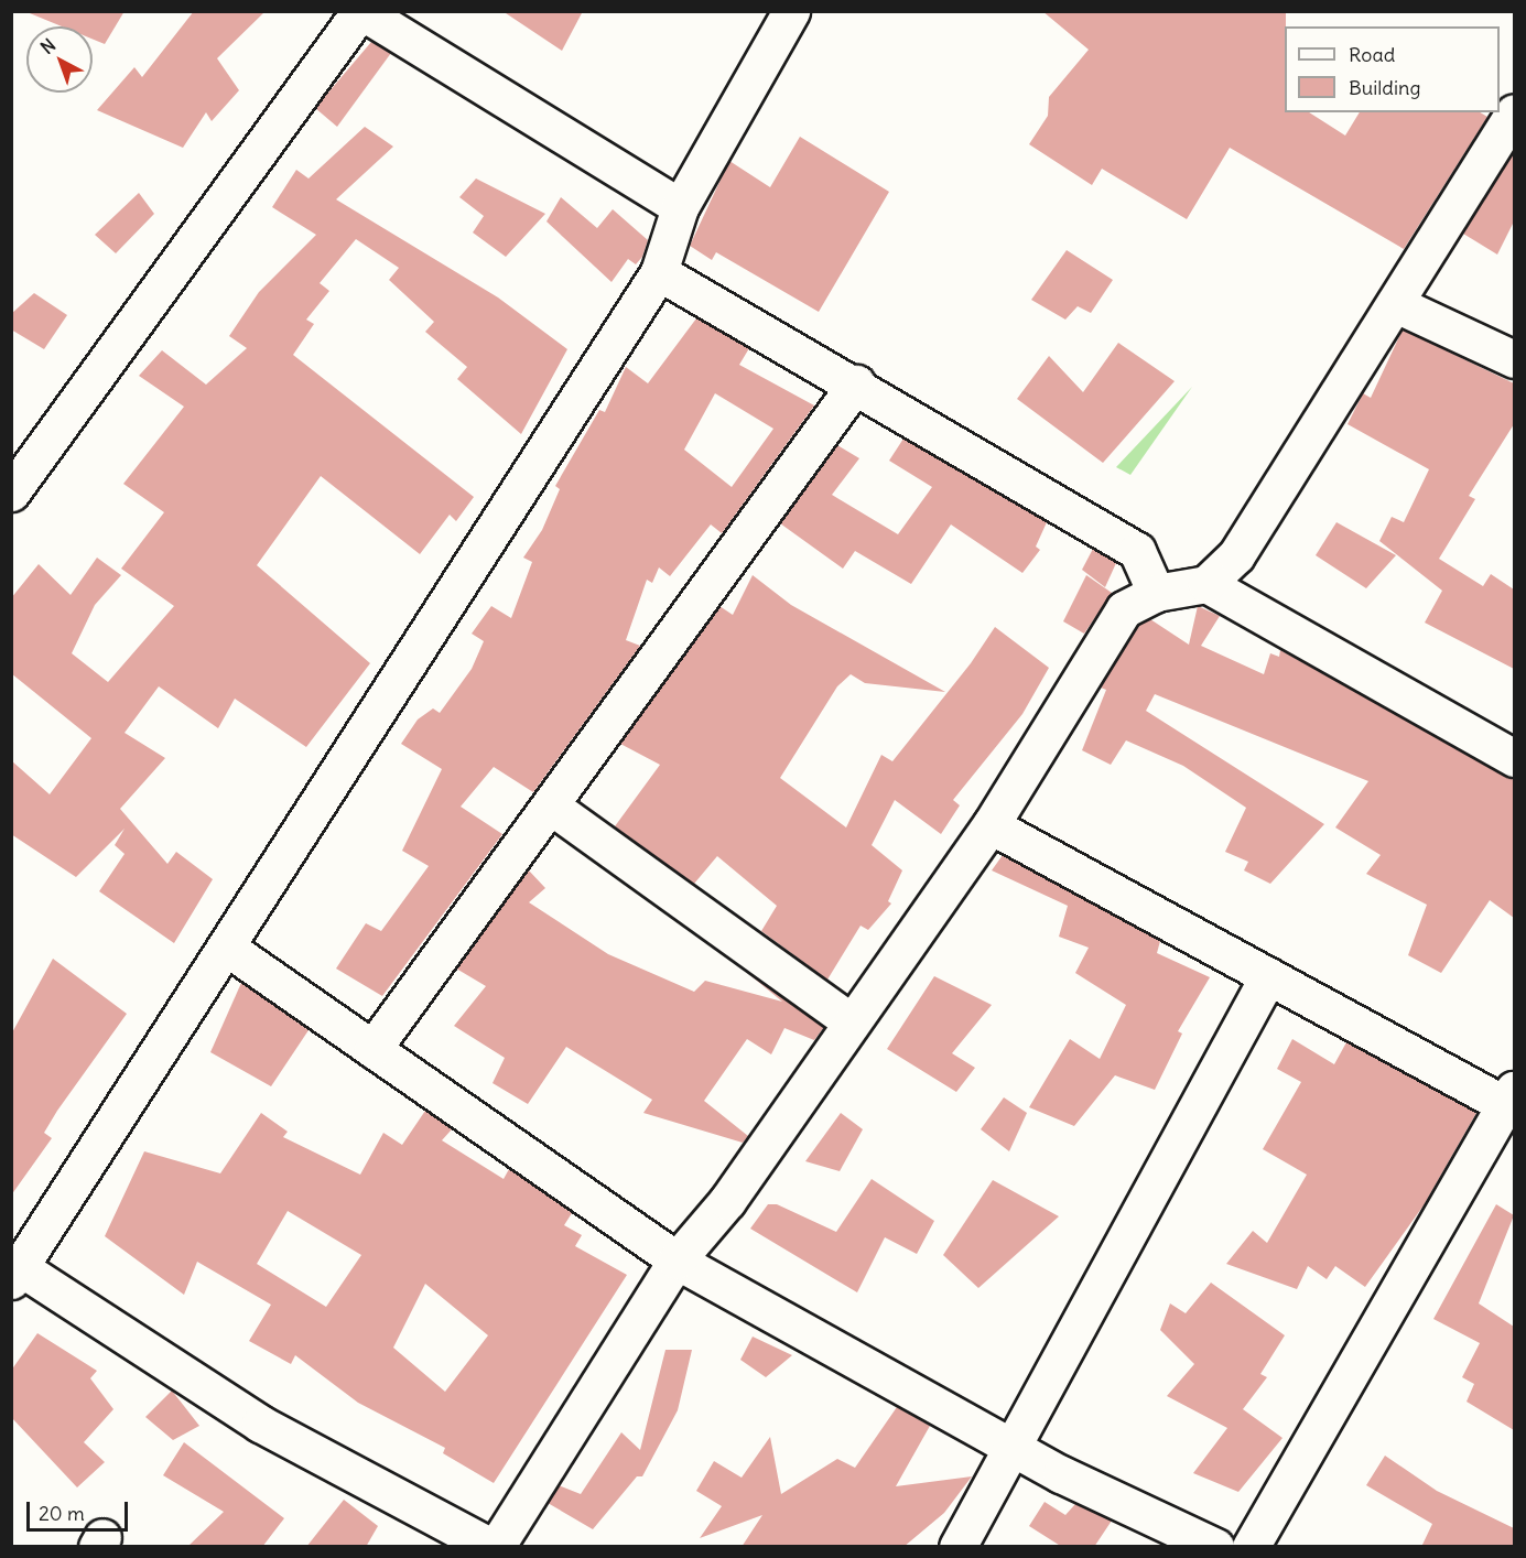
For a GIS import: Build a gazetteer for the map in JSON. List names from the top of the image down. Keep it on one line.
{"legend":["Road","Building"],"scale_bar":"20 m","north":"top left"}
